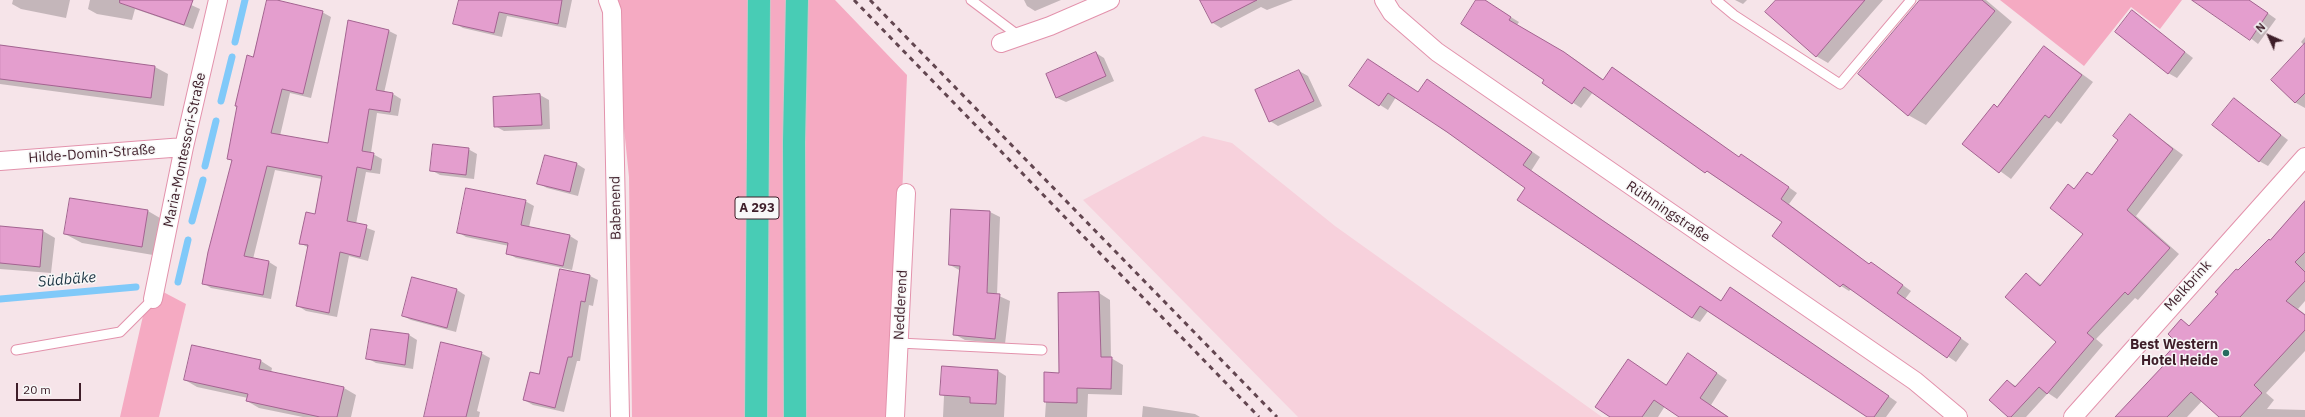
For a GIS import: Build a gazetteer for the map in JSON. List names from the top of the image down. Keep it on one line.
{"streets":{"highway":["A 293"],"street":["Maria-Montessori-Straße","Hilde-Domin-Straße","Babenend","Rüthningstraße","Melkbrink","Nedderend"]},"crossings":[["Maria-Montessori-Straße","Hilde-Domin-Straße"]],"water":["Südbäke"],"places":["Best Western Hotel Heide"],"scale_bar":"20 m","north":"top left"}
